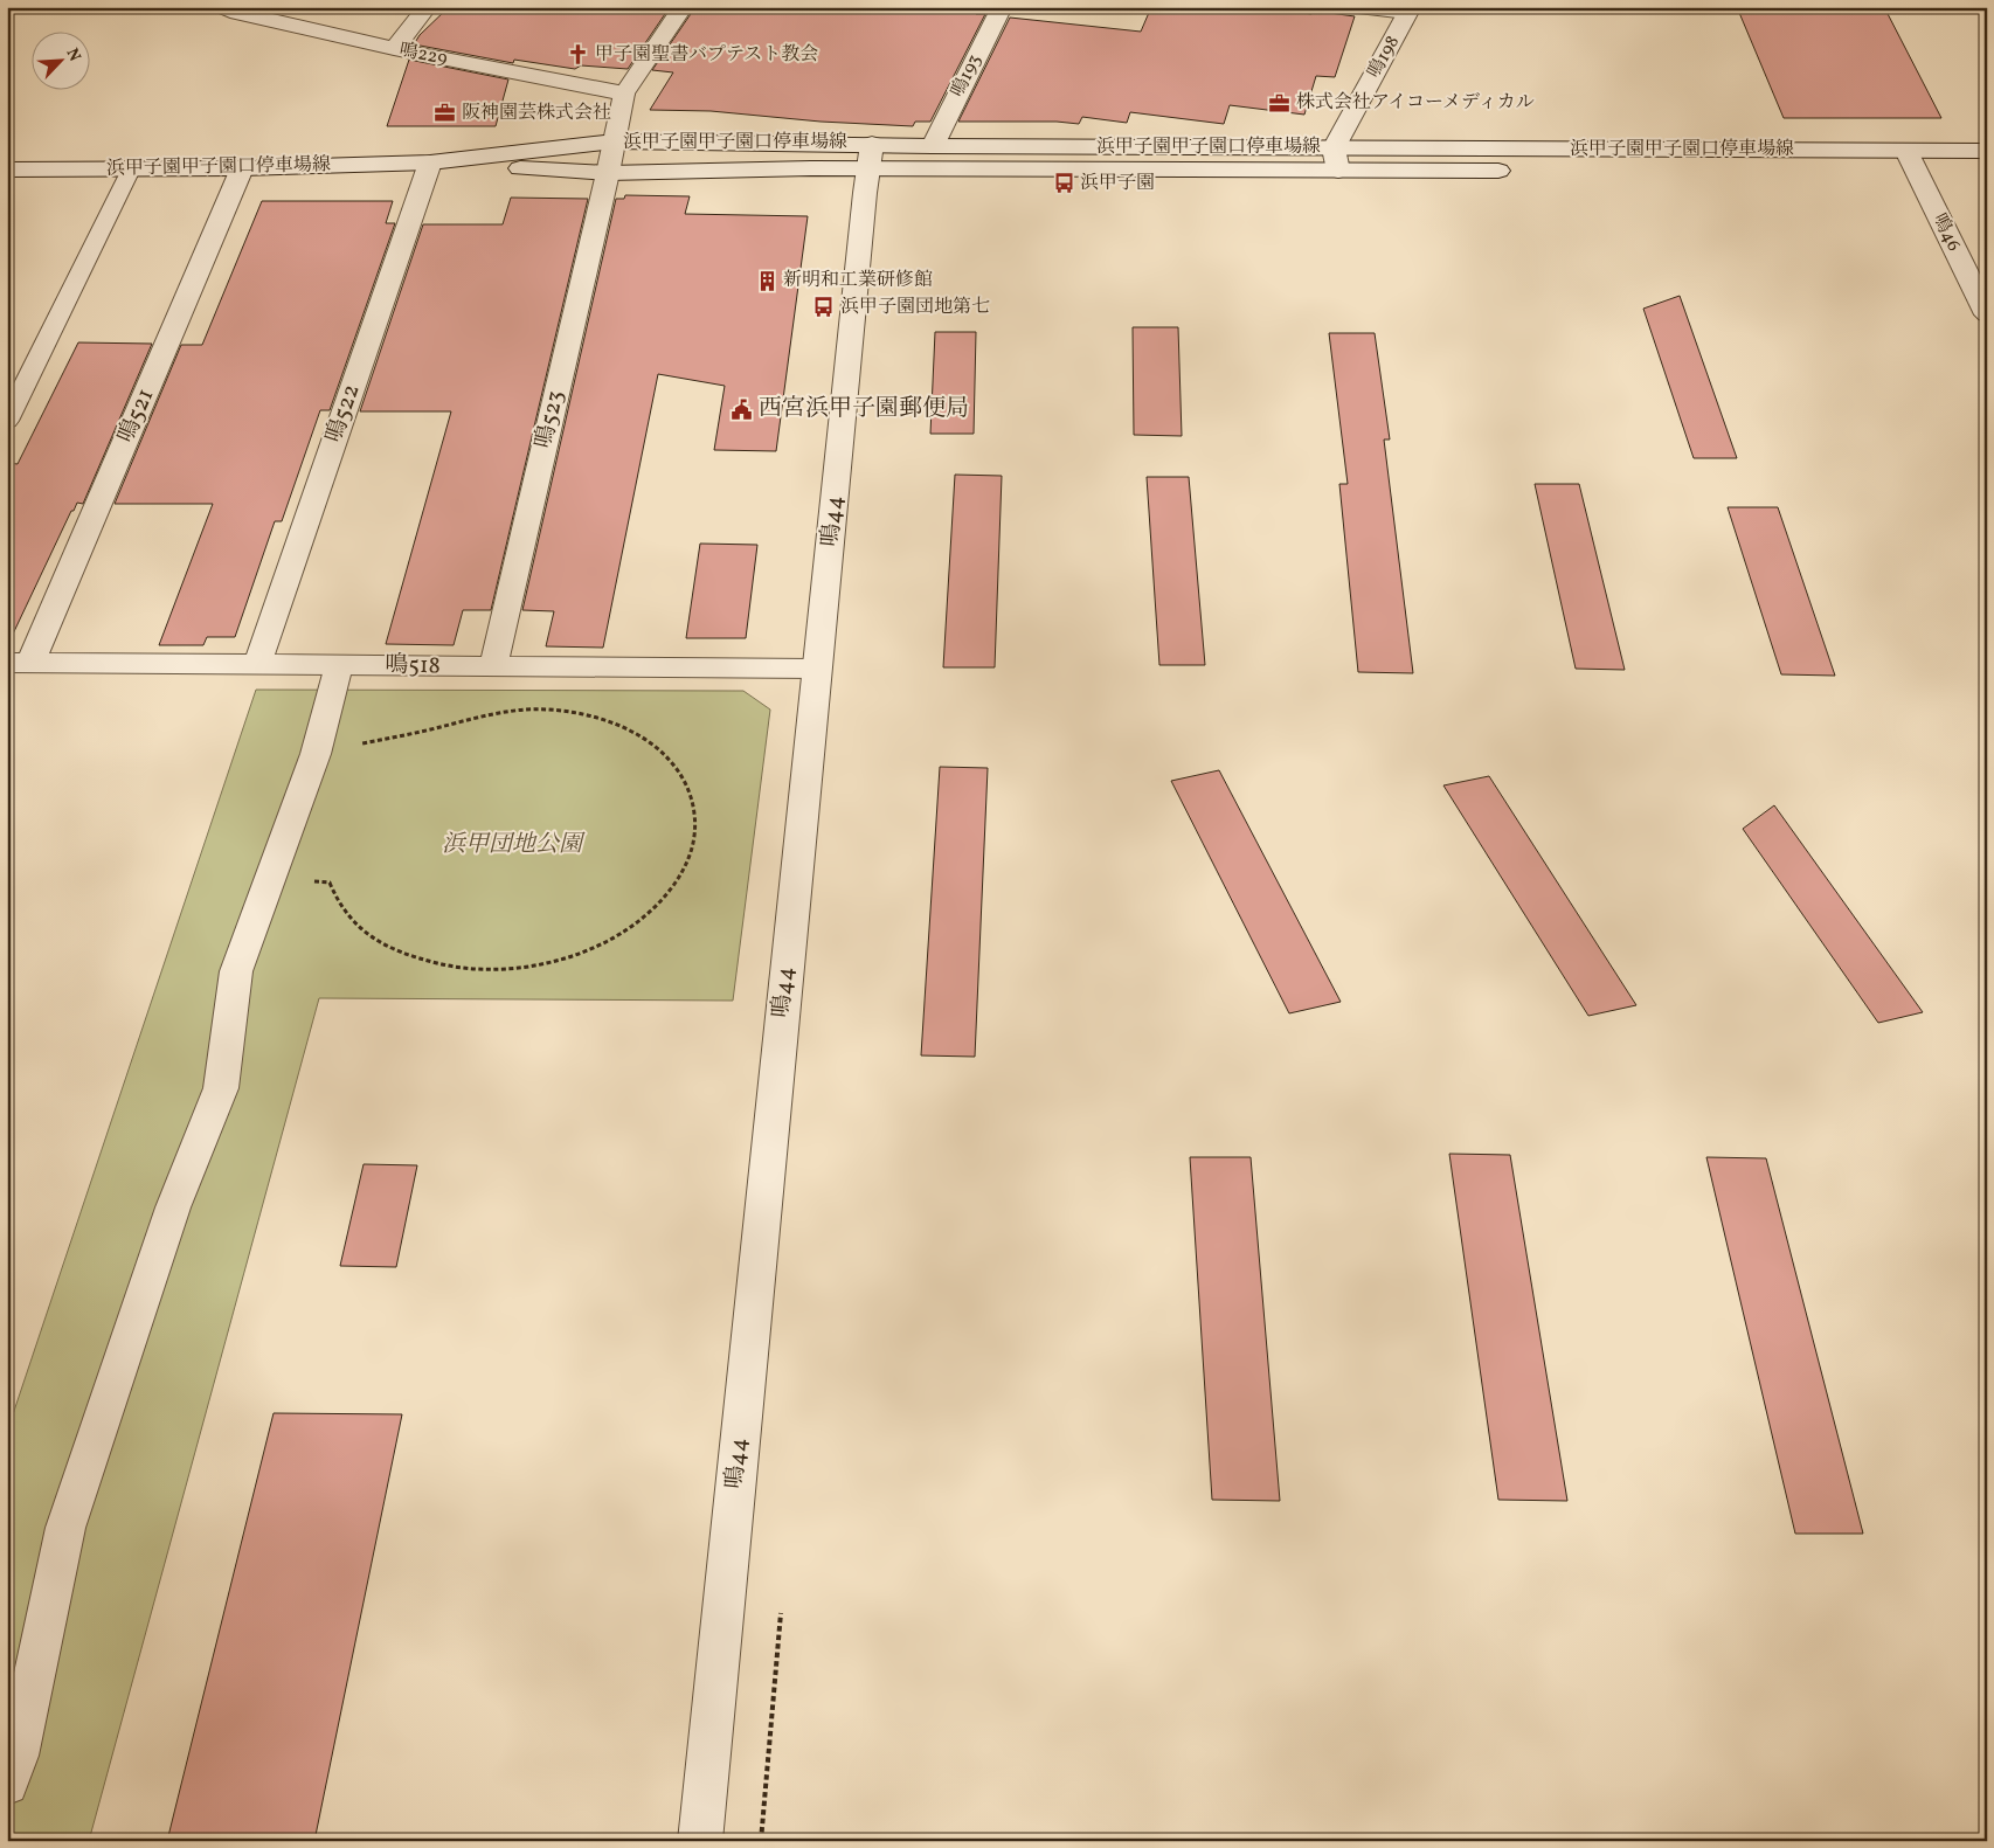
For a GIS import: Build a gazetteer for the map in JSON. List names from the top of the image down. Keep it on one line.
{"streets":{"street":["鳴229","鳴198","鳴193","浜甲子園甲子園口停車場線","鳴46","鳴522","鳴521","鳴523","鳴44","鳴518"]},"crossings":[["鳴229","鳴523"],["鳴198","浜甲子園甲子園口停車場線"],["鳴193","浜甲子園甲子園口停車場線"],["浜甲子園甲子園口停車場線","鳴46"],["浜甲子園甲子園口停車場線","鳴522"],["浜甲子園甲子園口停車場線","鳴521"],["浜甲子園甲子園口停車場線","鳴523"],["浜甲子園甲子園口停車場線","鳴44"],["鳴522","鳴518"],["鳴521","鳴518"],["鳴523","鳴518"],["鳴44","鳴518"]],"parks":["浜甲団地公園"],"places":{"church":["甲子園聖書バプテスト教会"],"office":["株式会社アイコーメディカル","阪神園芸株式会社"],"bus stop":["浜甲子園","浜甲子園団地第七"],"building":["新明和工業研修館"],"public building":["西宮浜甲子園郵便局"]},"north":"top right"}
